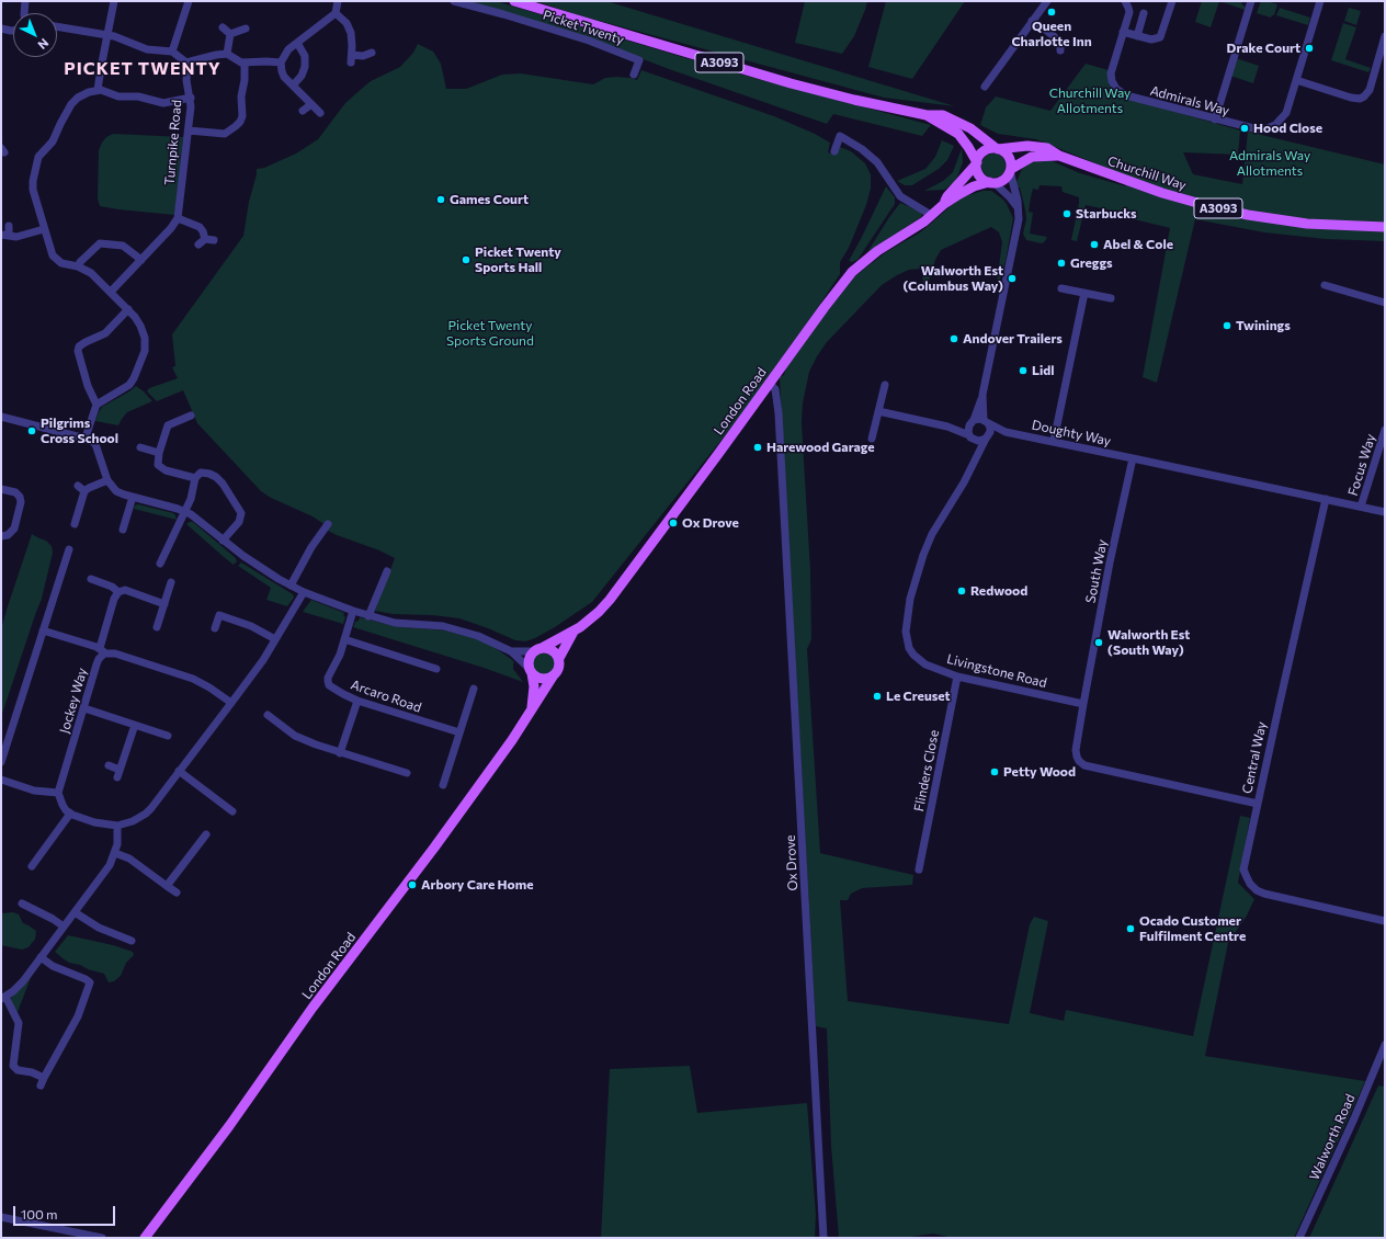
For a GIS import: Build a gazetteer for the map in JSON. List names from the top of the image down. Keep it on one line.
{"streets":{"main road":["A3093","Churchill Way","London Road"],"street":["Picket Twenty","Admirals Way","Turnpike Road","Doughty Way","Focus Way","South Way","Livingstone Road","Arcaro Road","Jockey Way","Central Way","Flinders Close","Ox Drove","Walworth Road"]},"crossings":[["A3093","Churchill Way"],["A3093","London Road"],["Churchill Way","London Road"],["London Road","Ox Drove"],["Doughty Way","South Way"],["Doughty Way","Livingstone Road"],["South Way","Livingstone Road"],["South Way","Central Way"],["Livingstone Road","Flinders Close"]],"districts":["PICKET TWENTY"],"parks":["Churchill Way Allotments","Admirals Way Allotments","Picket Twenty Sports Ground"],"places":["Queen Charlotte Inn","Drake Court","Hood Close","Games Court","Starbucks","Abel & Cole","Picket Twenty Sports Hall","Greggs","Walworth Est (Columbus Way)","Twinings","Andover Trailers","Lidl","Pilgrims Cross School","Harewood Garage","Ox Drove","Redwood","Walworth Est (South Way)","Le Creuset","Petty Wood","Arbory Care Home","Ocado Customer Fulfilment Centre"],"scale_bar":"100 m","north":"bottom right"}
